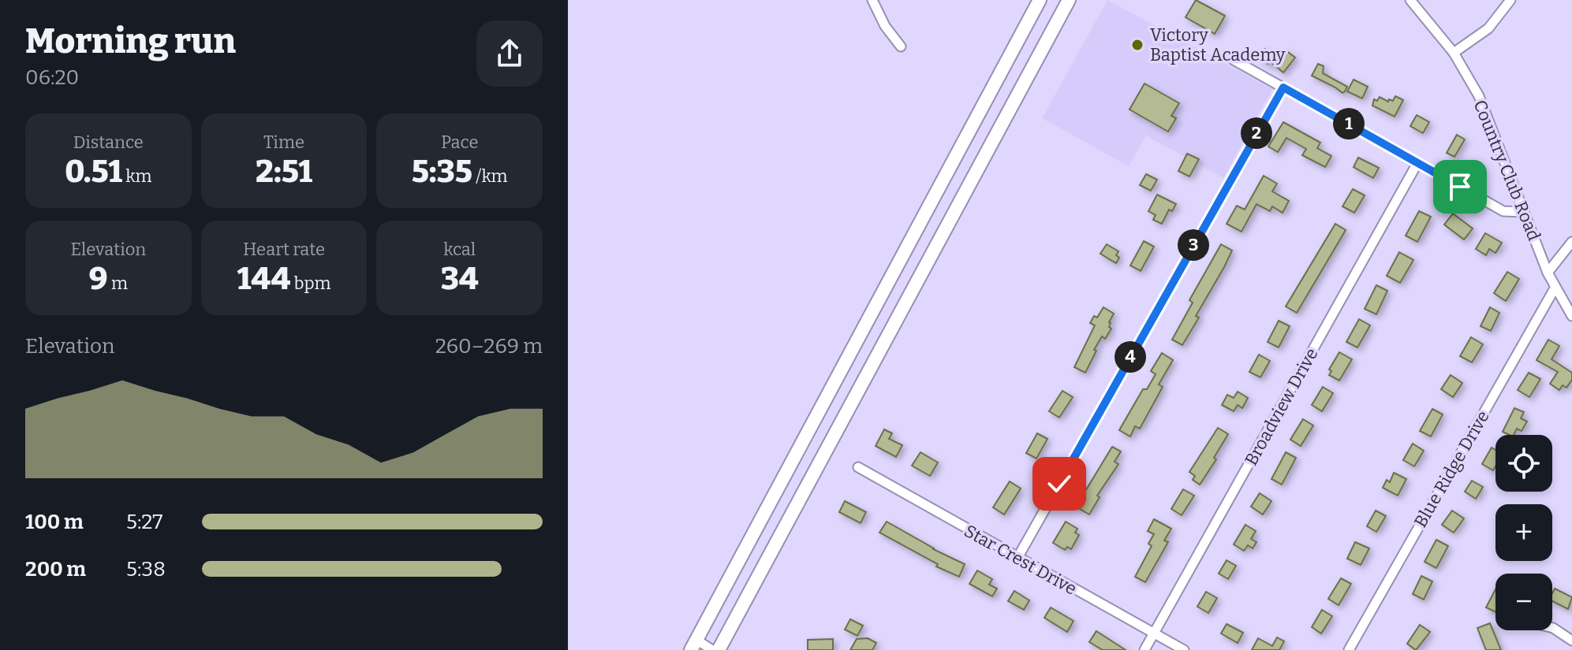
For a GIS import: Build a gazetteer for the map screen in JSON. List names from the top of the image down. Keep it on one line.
{"streets":{"street":["Country Club Road","Broadview Drive","Blue Ridge Drive","Star Crest Drive"]},"crossings":[["Country Club Road","Blue Ridge Drive"],["Broadview Drive","Star Crest Drive"]],"places":["Victory Baptist Academy"],"page":{"heading":["Morning run","06:20"],"stats":[["Distance","0.51 km"],["Time","2:51"],["Pace","5:35 /km"],["Elevation","9 m"],["Heart rate","144 bpm"],["kcal","34"]],"pins":["1","2","3","4"],"chart":["Elevation","260–269 m"],"map_buttons":["+","−"],"list":[{"name":"100 m","note":"5:27"},{"name":"200 m","note":"5:38"}]}}
